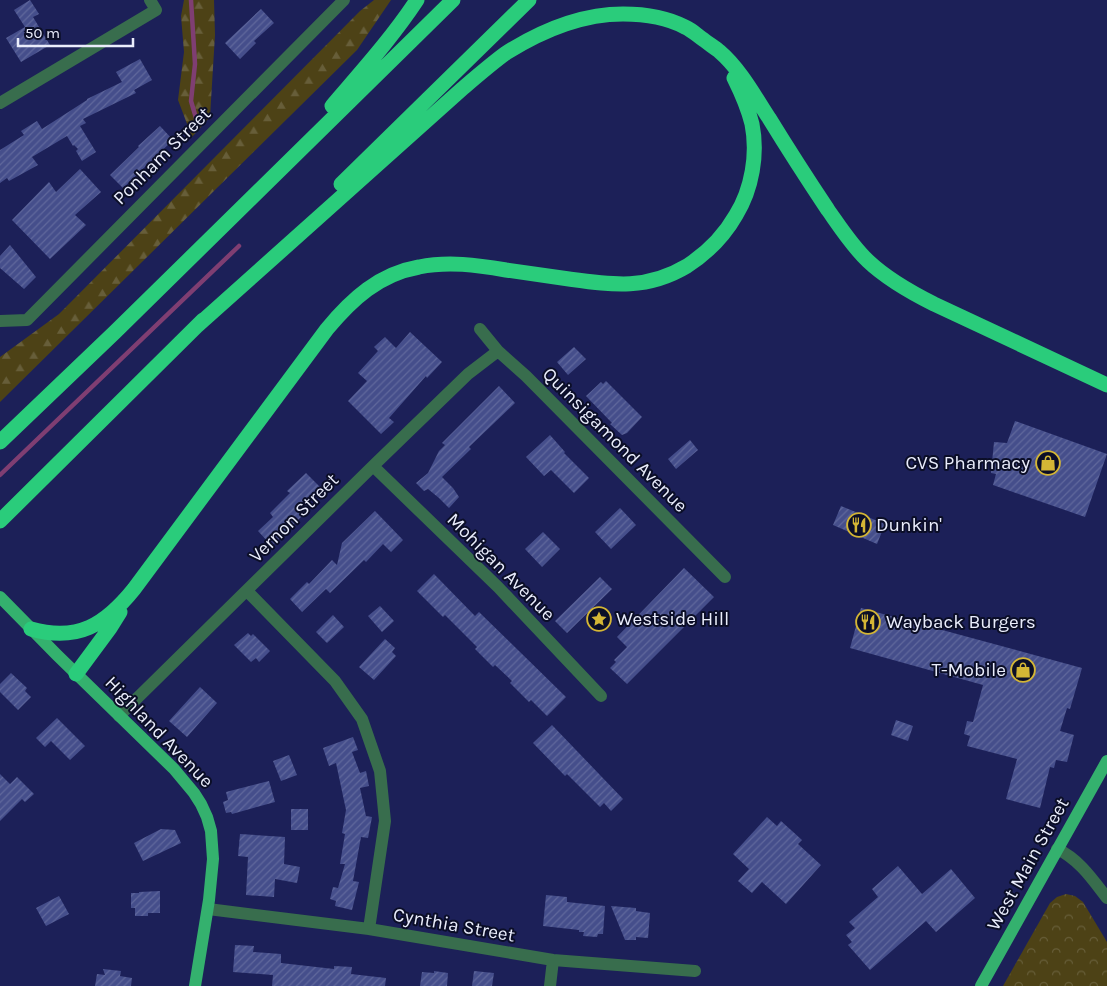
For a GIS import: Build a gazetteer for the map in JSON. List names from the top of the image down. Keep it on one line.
{"streets":{"main road":["Highland Avenue","West Main Street"],"street":["Ponham Street","Quinsigamond Avenue","Vernon Street","Mohigan Avenue","Cynthia Street"]},"crossings":[["Quinsigamond Avenue","Vernon Street"],["Vernon Street","Mohigan Avenue"],["Vernon Street","Highland Avenue"],["Highland Avenue","Cynthia Street"]],"places":{"shop":["CVS Pharmacy","T-Mobile"],"restaurant":["Dunkin'","Wayback Burgers"],"place":["Westside Hill"]},"scale_bar":"50 m"}
